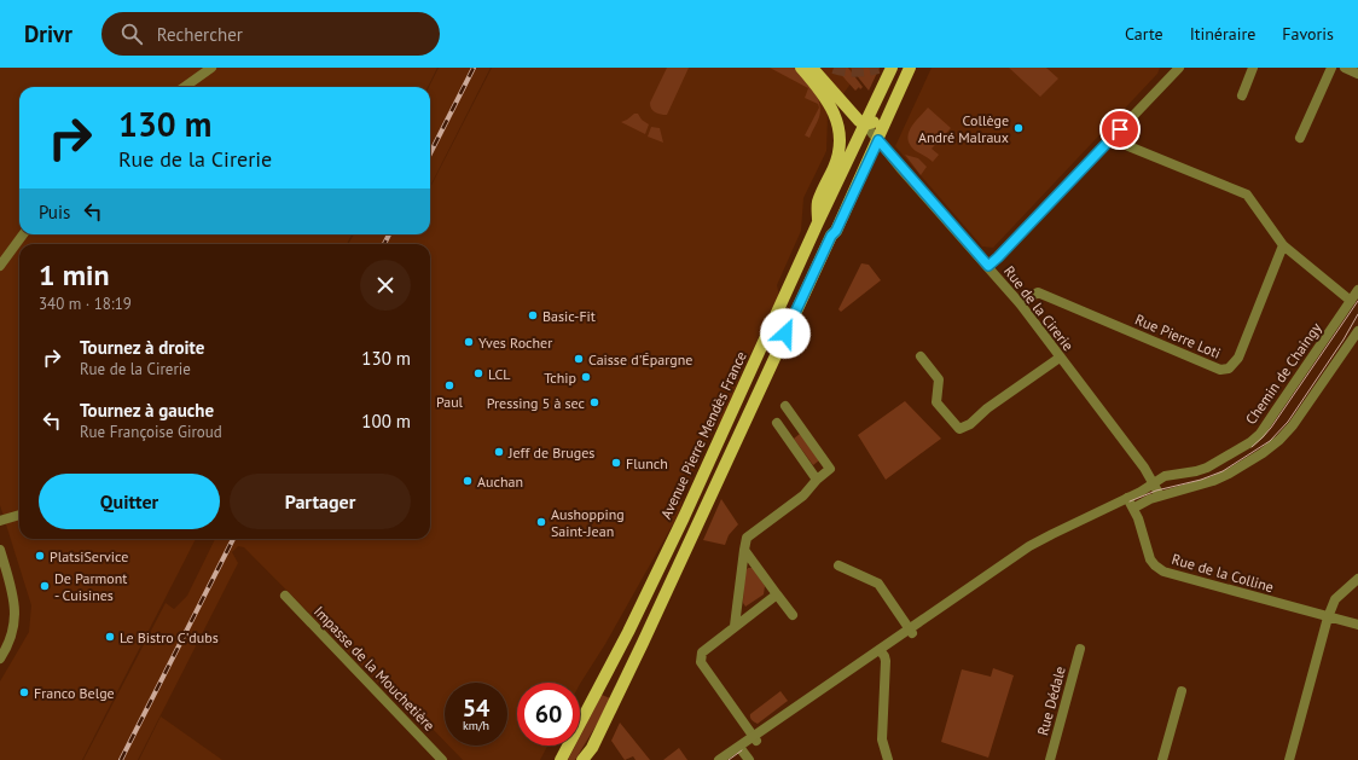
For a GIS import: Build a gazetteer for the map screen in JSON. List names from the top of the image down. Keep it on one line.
{"streets":{"main road":["Avenue Pierre Mendès France"],"street":["Rue de la Cirerie","Rue Pierre Loti","Chemin de Chaingy","Rue de la Colline","Impasse de la Mouchetière","Rue Dédale"]},"crossings":[["Rue de la Cirerie","Rue Pierre Loti"],["Rue de la Cirerie","Chemin de Chaingy"],["Rue de la Cirerie","Avenue Pierre Mendès France"],["Chemin de Chaingy","Rue de la Colline"]],"places":["Collège André Malraux","Basic-Fit","Yves Rocher","Caisse d'Épargne","LCL","Tchip","Paul","Pressing 5 à sec","Jeff de Bruges","Flunch","Auchan","Aushopping Saint-Jean","PlatsiService","De Parmont - Cuisines","Le Bistro C'dubs","Franco Belge"],"page":{"header":"Drivr","search":"Rechercher","nav":["Carte","Itinéraire","Favoris"],"turn":["130 m","Rue de la Cirerie"],"then":"Puis","heading":["1 min","340 m · 18:19"],"list":[{"name":"Tournez à droite","note":"Rue de la Cirerie","value":"130 m"},{"name":"Tournez à gauche","note":"Rue Françoise Giroud","value":"100 m"}],"buttons":["Quitter","Partager"],"speed":"54 km/h","limit":"60"}}
